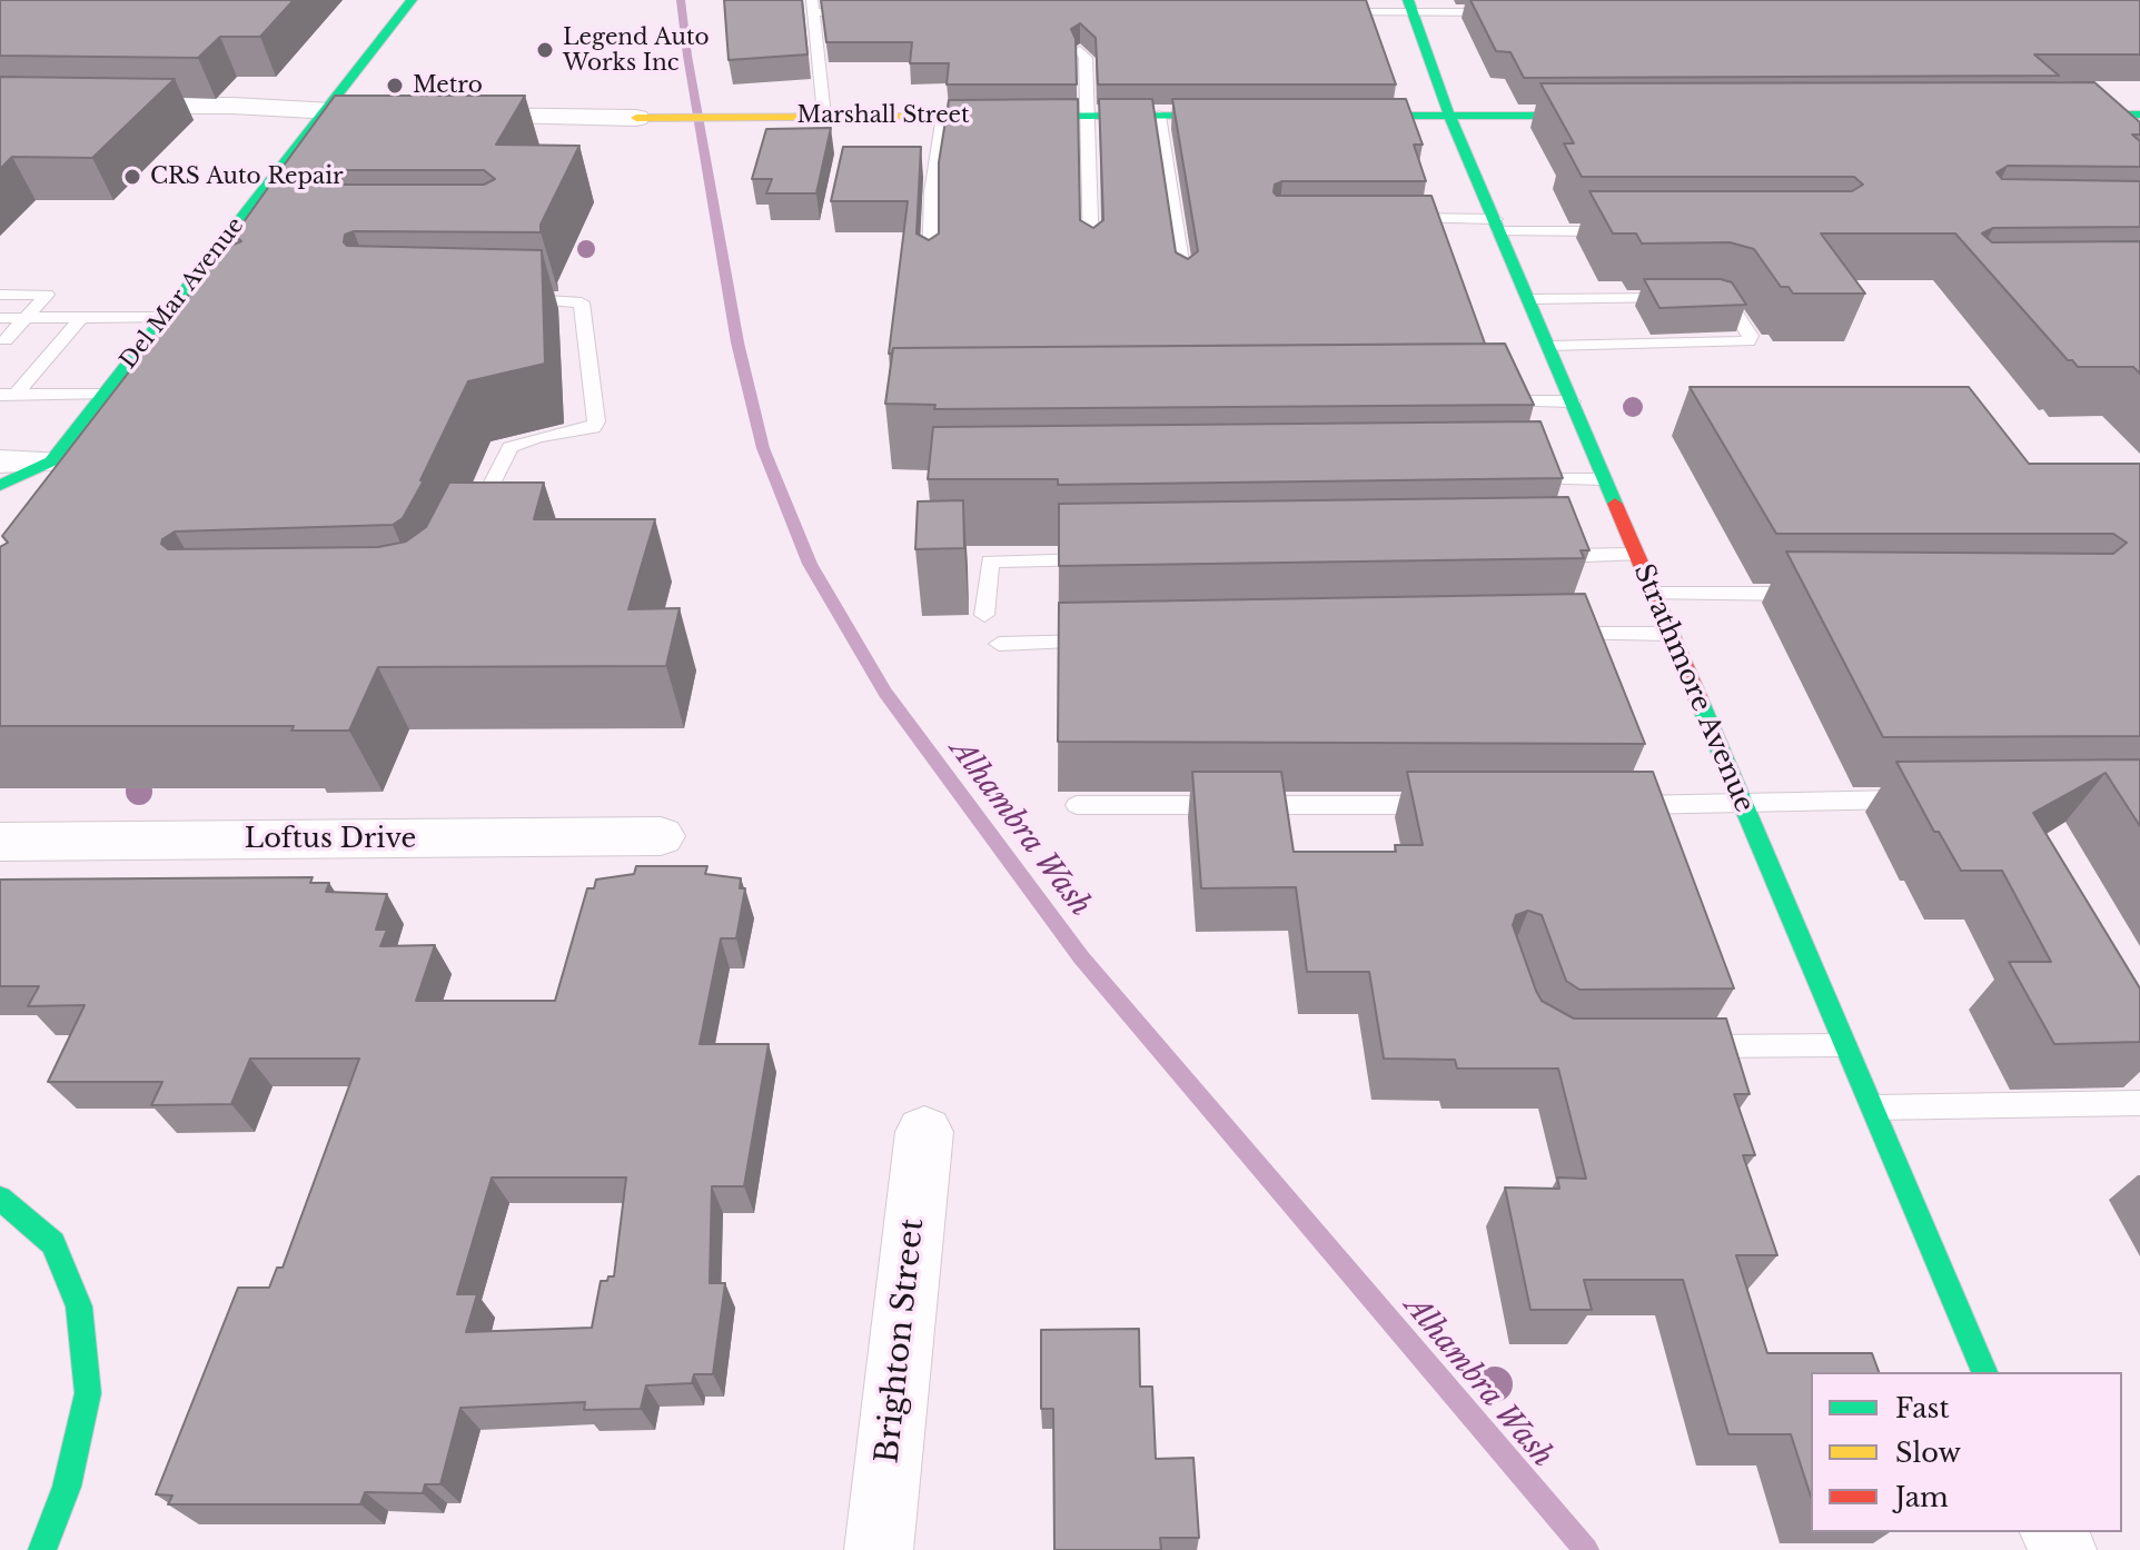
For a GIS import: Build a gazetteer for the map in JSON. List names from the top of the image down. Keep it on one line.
{"streets":{"main road":["Marshall Street","Del Mar Avenue","Strathmore Avenue"],"street":["Loftus Drive","Brighton Street"]},"water":["Alhambra Wash"],"places":["Legend Auto Works Inc","Metro","CRS Auto Repair"],"legend":["Fast","Slow","Jam"]}
